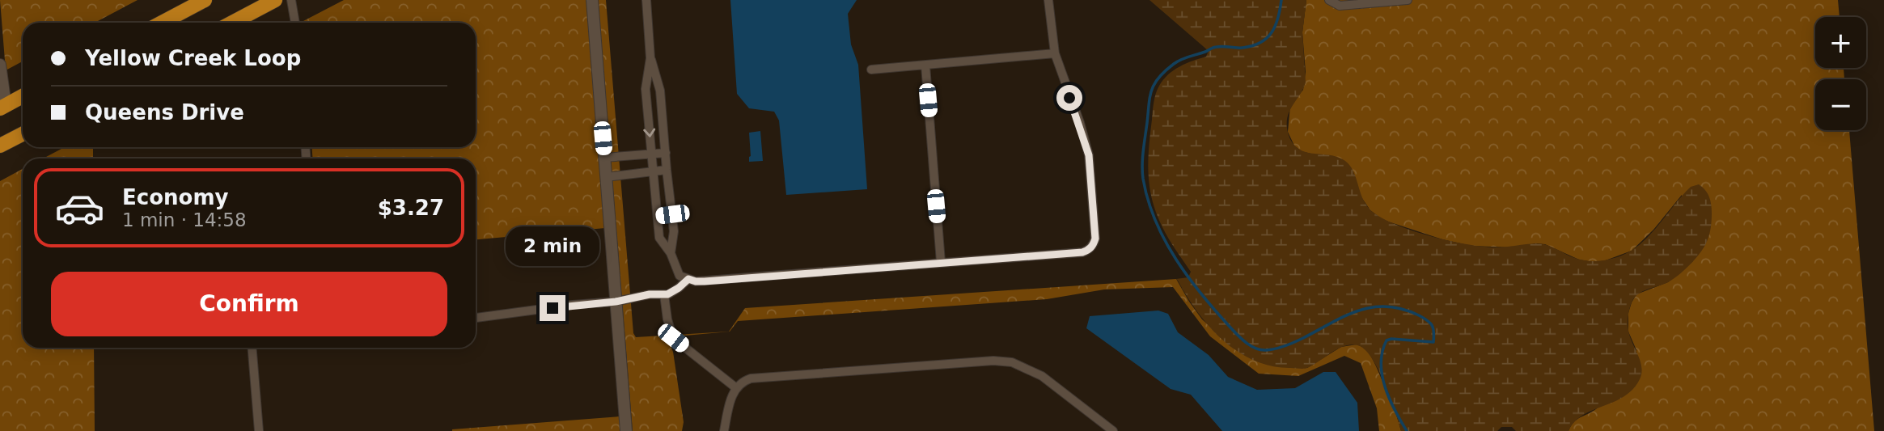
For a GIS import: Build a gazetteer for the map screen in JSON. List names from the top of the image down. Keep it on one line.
{"page":{"map_buttons":["+","−"],"banner":["Yellow Creek Loop","Queens Drive"],"list":[{"name":"Economy","note":"1 min · 14:58","value":"$3.27"}],"bubble":"2 min","buttons":"Confirm"}}
